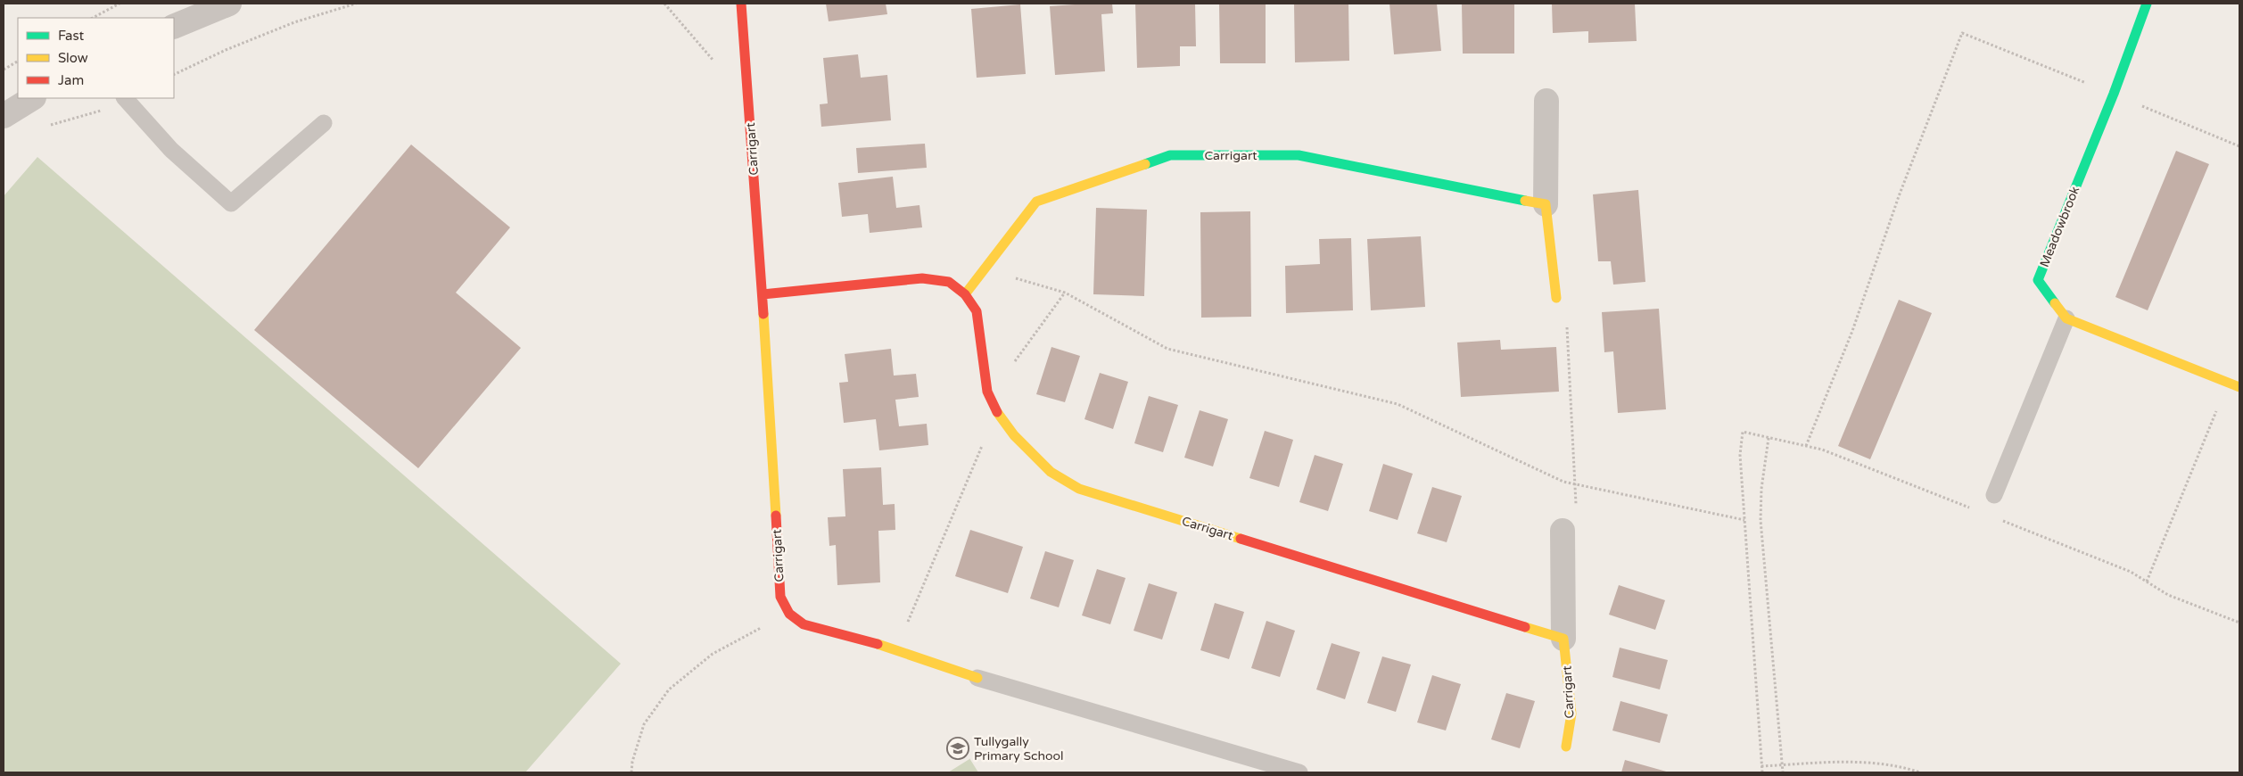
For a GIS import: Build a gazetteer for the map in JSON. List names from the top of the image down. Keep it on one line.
{"streets":{"street":["Carrigart","Meadowbrook"]},"places":{"school or university":["Tullygally Primary School"]},"legend":["Fast","Slow","Jam"]}
